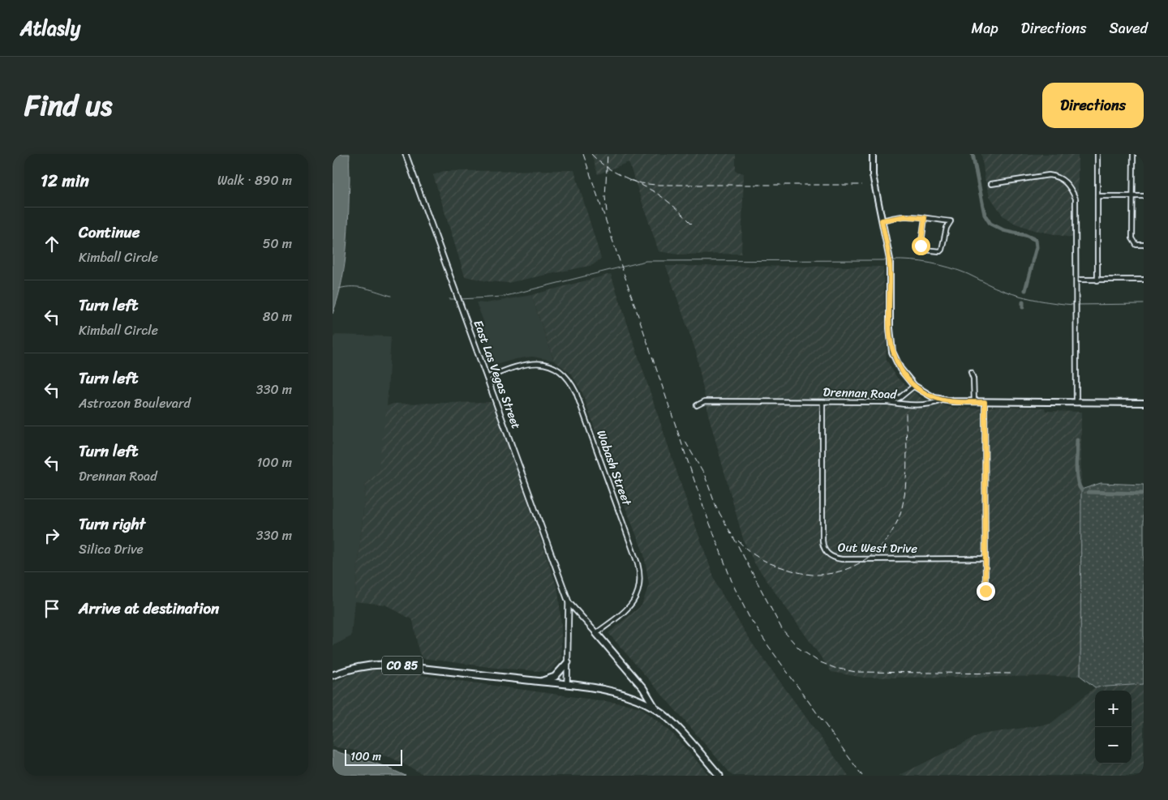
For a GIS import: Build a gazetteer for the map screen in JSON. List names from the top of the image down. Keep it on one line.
{"streets":{"main road":["Drennan Road","CO 85"],"street":["East Las Vegas Street","Wabash Street","Out West Drive"]},"crossings":[["East Las Vegas Street","Wabash Street"],["East Las Vegas Street","CO 85"],["Drennan Road","Out West Drive"]],"scale_bar":"100 m","page":{"header":"Atlasly","nav":["Map","Directions","Saved"],"title":"Find us","buttons":"Directions","heading":["12 min","Walk · 890 m"],"list":[["Continue","Kimball Circle","50 m"],["Turn left","Kimball Circle","80 m"],["Turn left","Astrozon Boulevard","330 m"],["Turn left","Drennan Road","100 m"],["Turn right","Silica Drive","330 m"],"Arrive at destination"],"map_buttons":["+","−"],"scale":"100 m"}}
